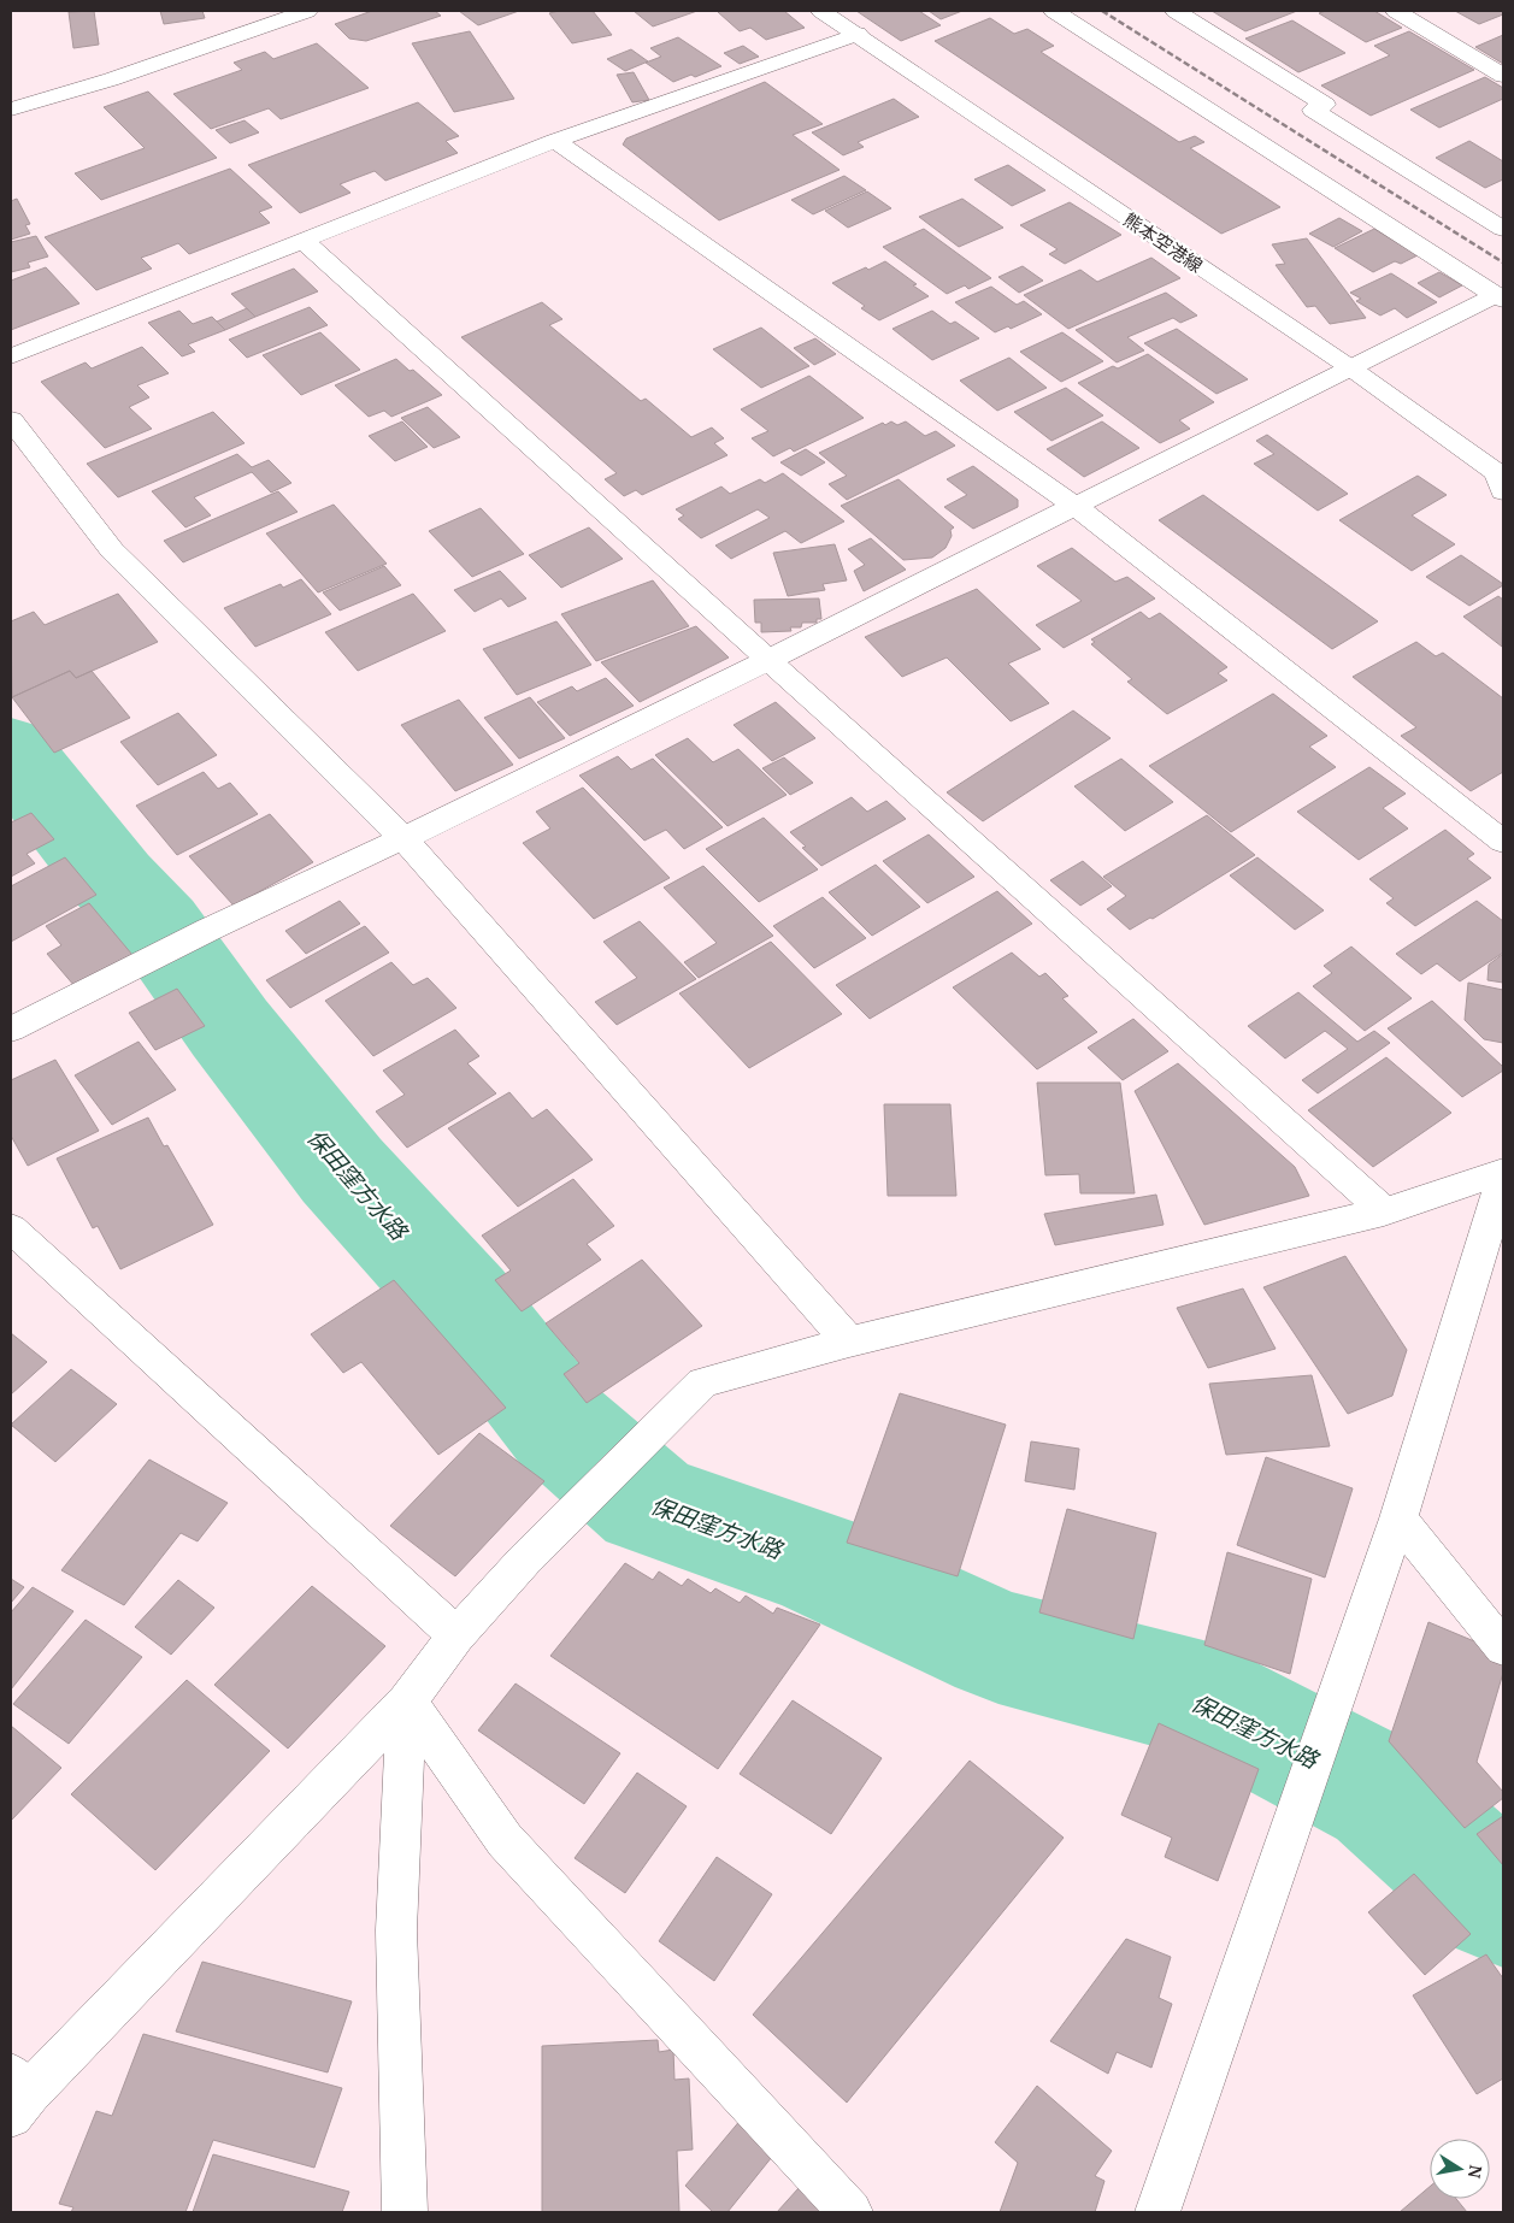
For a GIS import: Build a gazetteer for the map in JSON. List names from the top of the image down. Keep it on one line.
{"streets":{"street":["熊本空港線"]},"water":["保田窪方水路"],"north":"right"}
